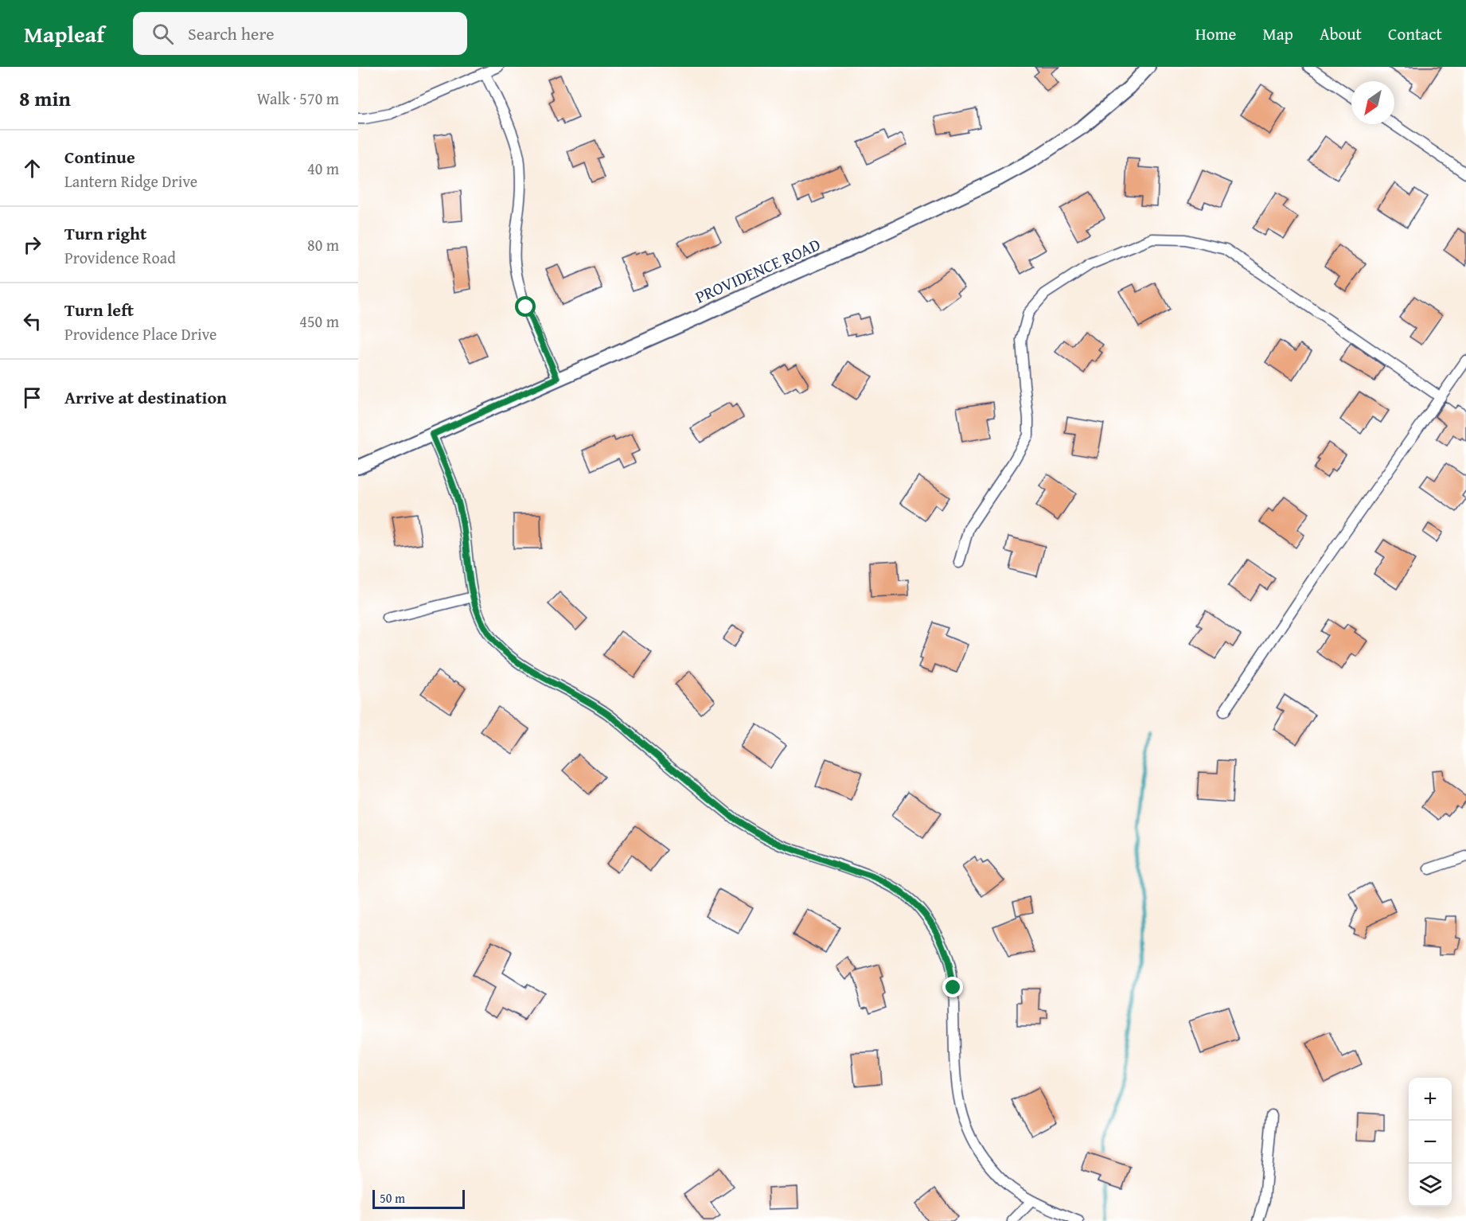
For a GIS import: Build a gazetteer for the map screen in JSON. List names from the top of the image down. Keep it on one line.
{"streets":{"street":["PROVIDENCE ROAD"]},"scale_bar":"50 m","north":"bottom left","page":{"header":"Mapleaf","search":"Search here","nav":["Home","Map","About","Contact"],"heading":["8 min","Walk · 570 m"],"list":[["Continue","Lantern Ridge Drive","40 m"],["Turn right","Providence Road","80 m"],["Turn left","Providence Place Drive","450 m"],"Arrive at destination"],"map_buttons":["+","−"],"scale":"50 m"}}
